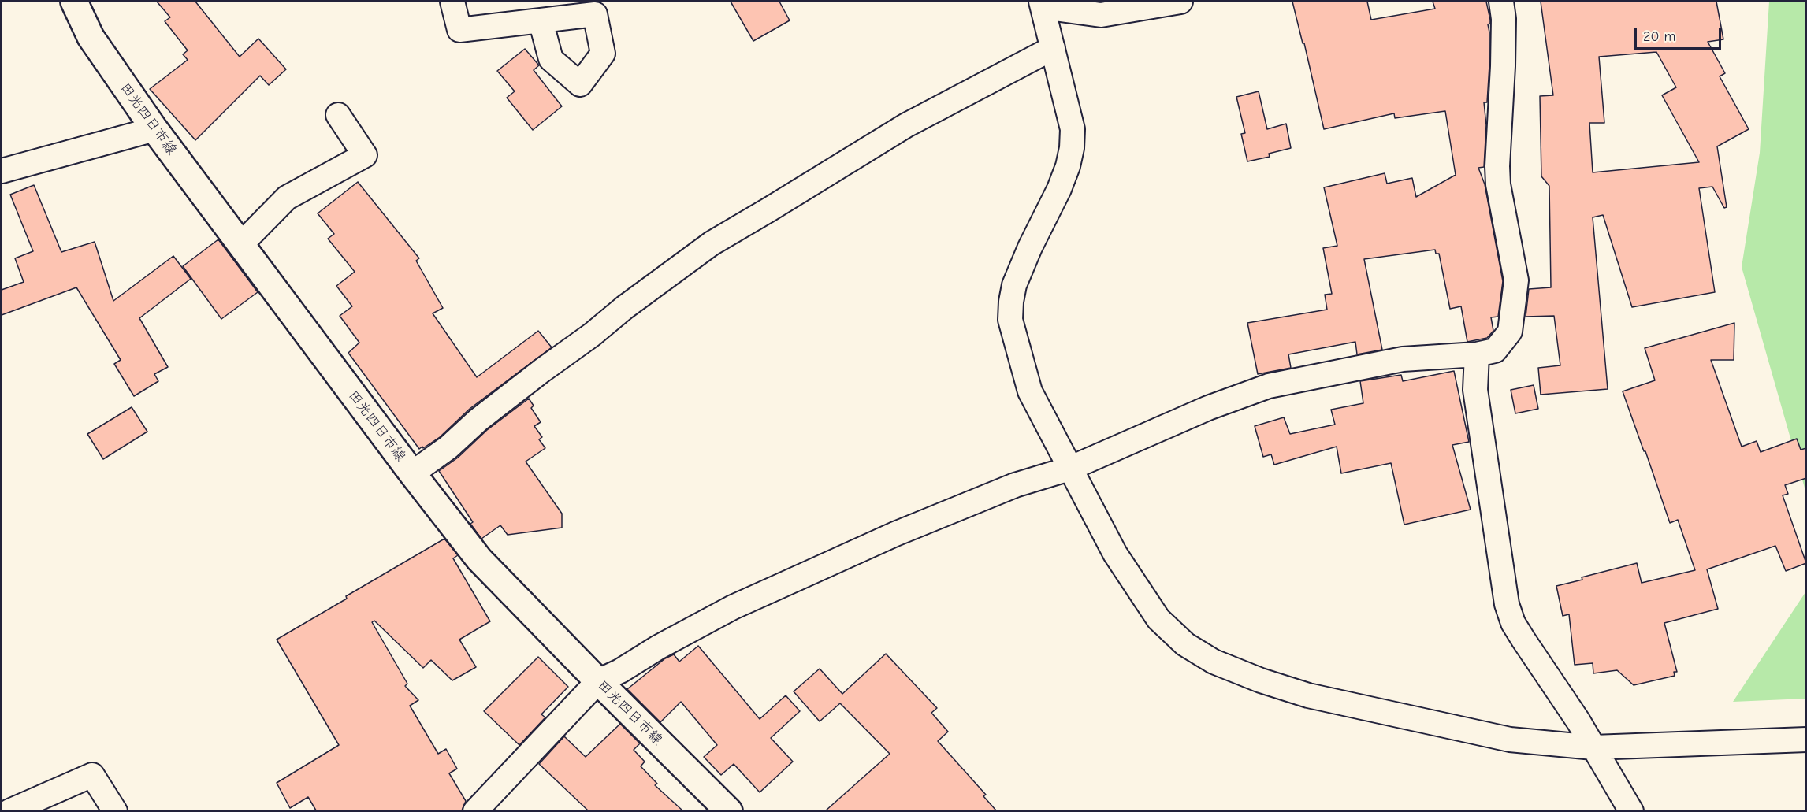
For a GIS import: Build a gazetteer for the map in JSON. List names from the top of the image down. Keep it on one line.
{"streets":{"main road":["田光四日市線"]},"scale_bar":"20 m"}
